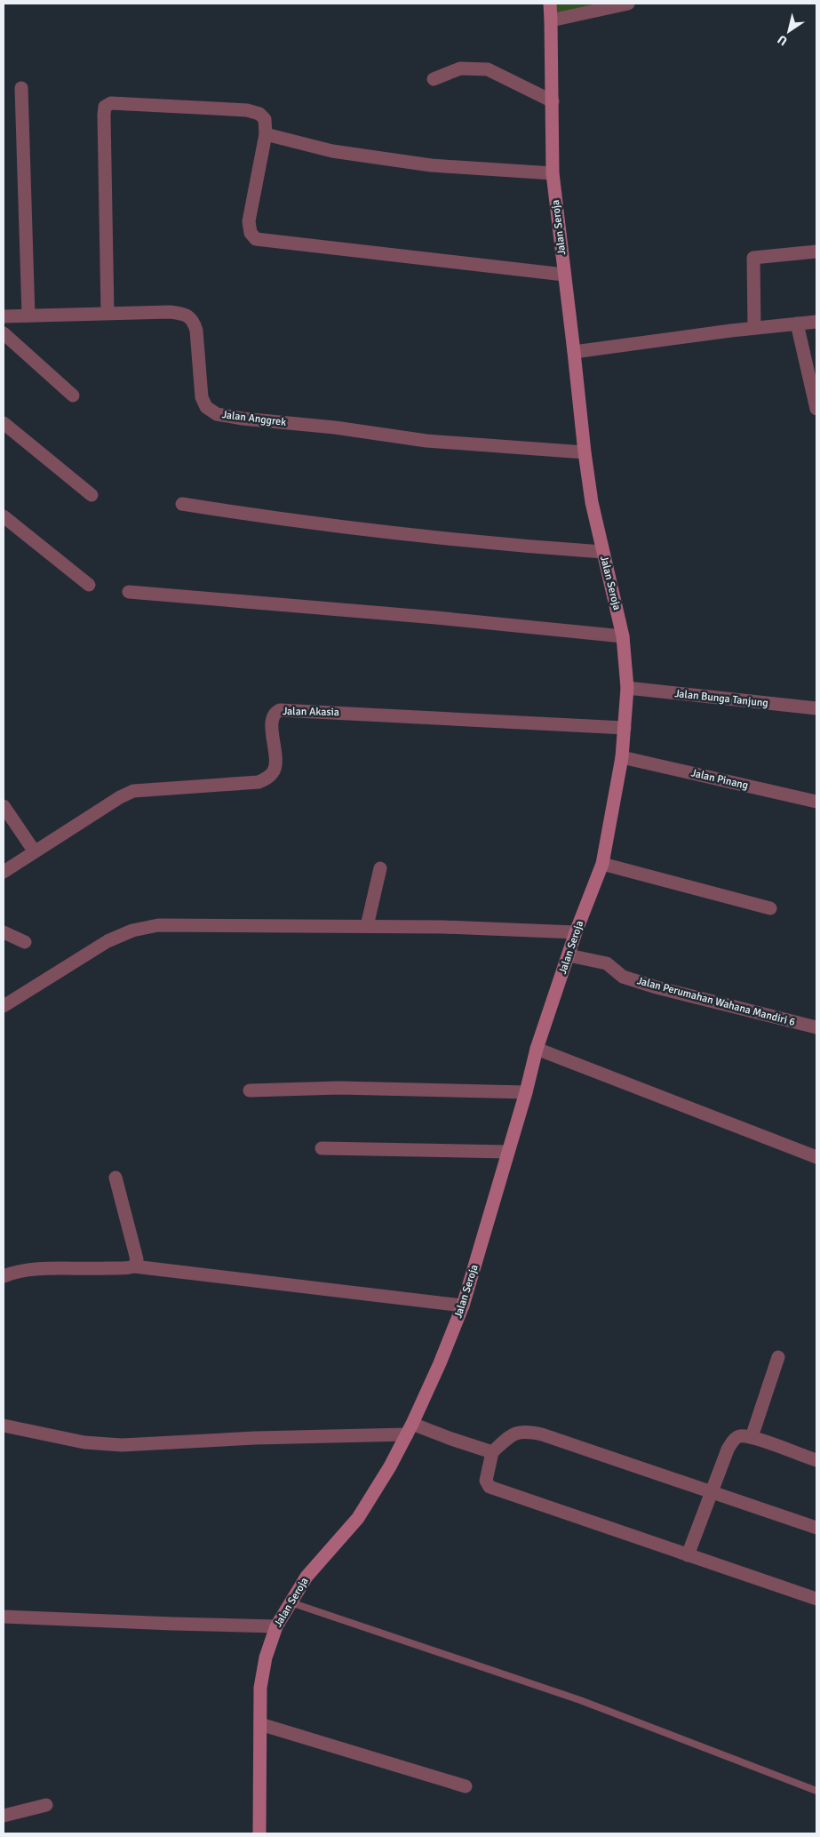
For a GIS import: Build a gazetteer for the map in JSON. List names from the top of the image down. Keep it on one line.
{"streets":{"street":["Jalan Seroja","Jalan Anggrek","Jalan Bunga Tanjung","Jalan Akasia","Jalan Pinang","Jalan Perumahan Wahana Mandiri 6"]},"crossings":[["Jalan Seroja","Jalan Anggrek"],["Jalan Seroja","Jalan Bunga Tanjung"],["Jalan Seroja","Jalan Akasia"],["Jalan Seroja","Jalan Pinang"],["Jalan Seroja","Jalan Perumahan Wahana Mandiri 6"]],"north":"bottom left"}
